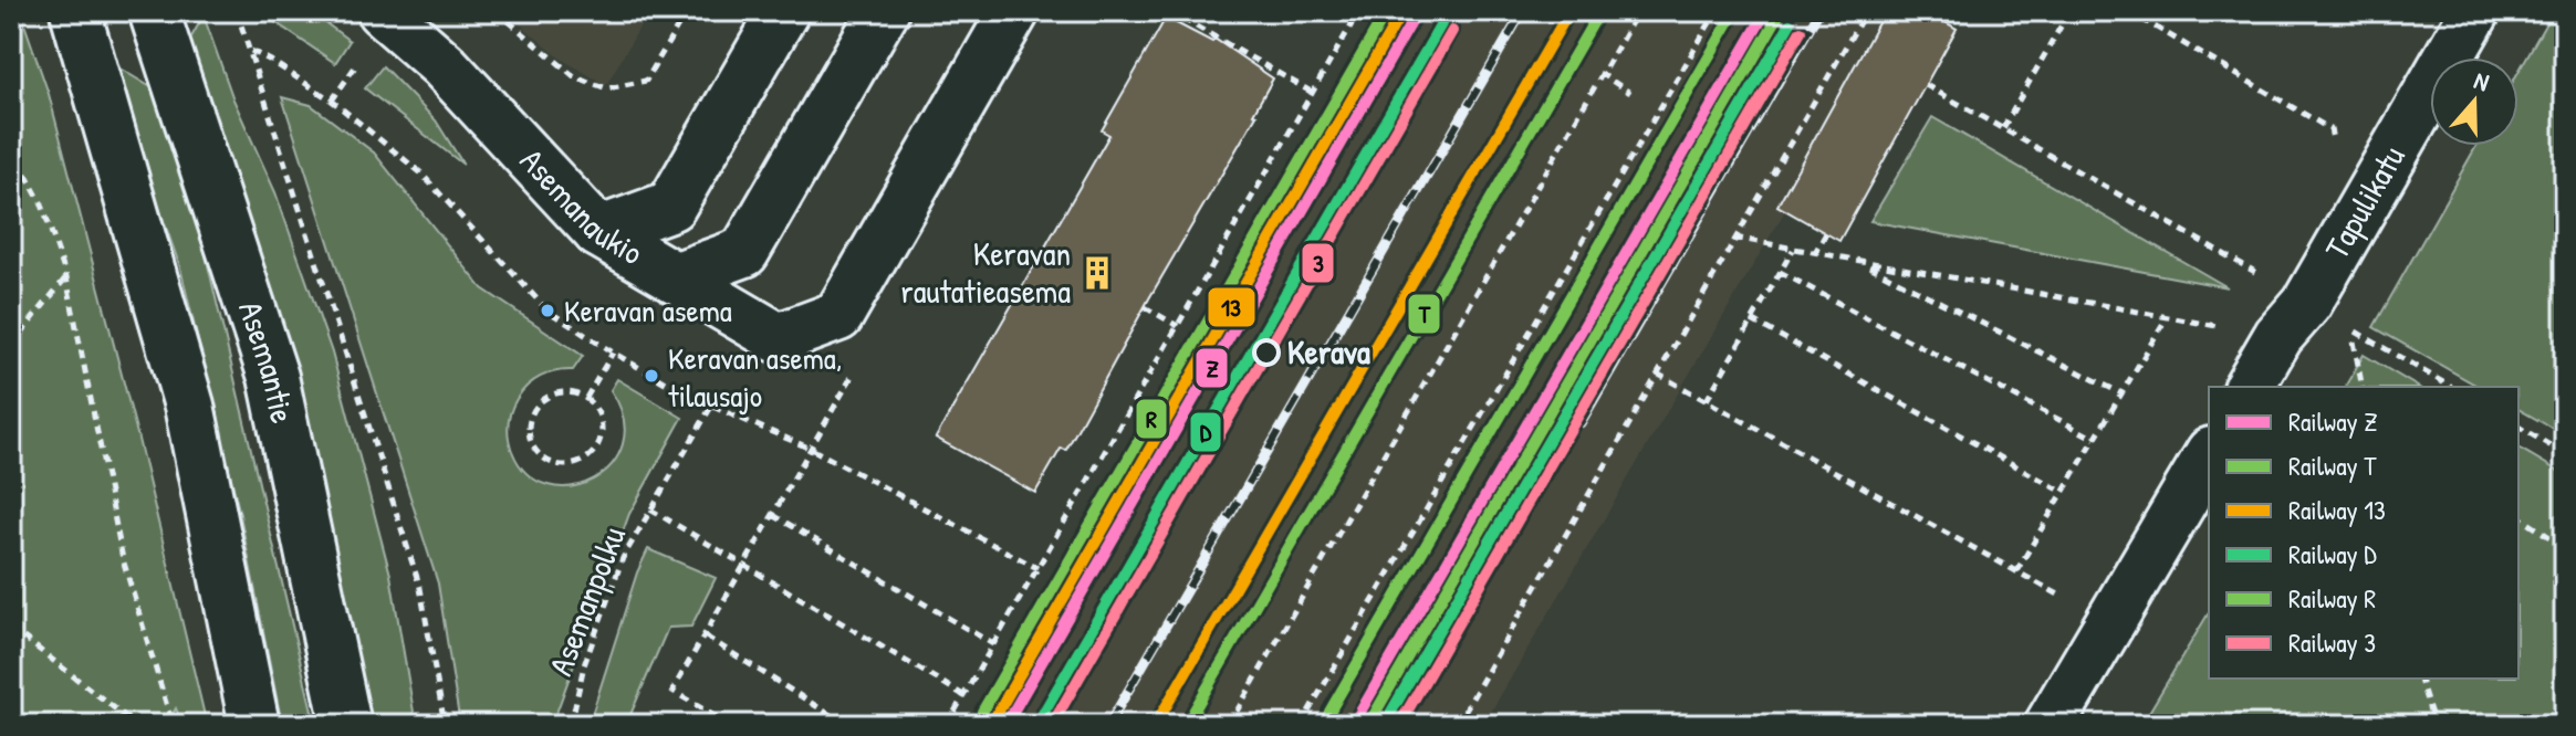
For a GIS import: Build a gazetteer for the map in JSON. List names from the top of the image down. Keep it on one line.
{"streets":{"street":["Tapulikatu","Asemanaukio","Asemantie"],"path":["Asemanpolku"]},"places":{"building":["Keravan rautatieasema"],"other":["Keravan asema","Kerava","Keravan asema, tilausajo"]},"lines":["rail line Z","rail line 13","rail line R","rail line T","rail line D","rail line 3"],"legend":["Railway Z","Railway T","Railway 13","Railway D","Railway R","Railway 3"],"north":"top"}
